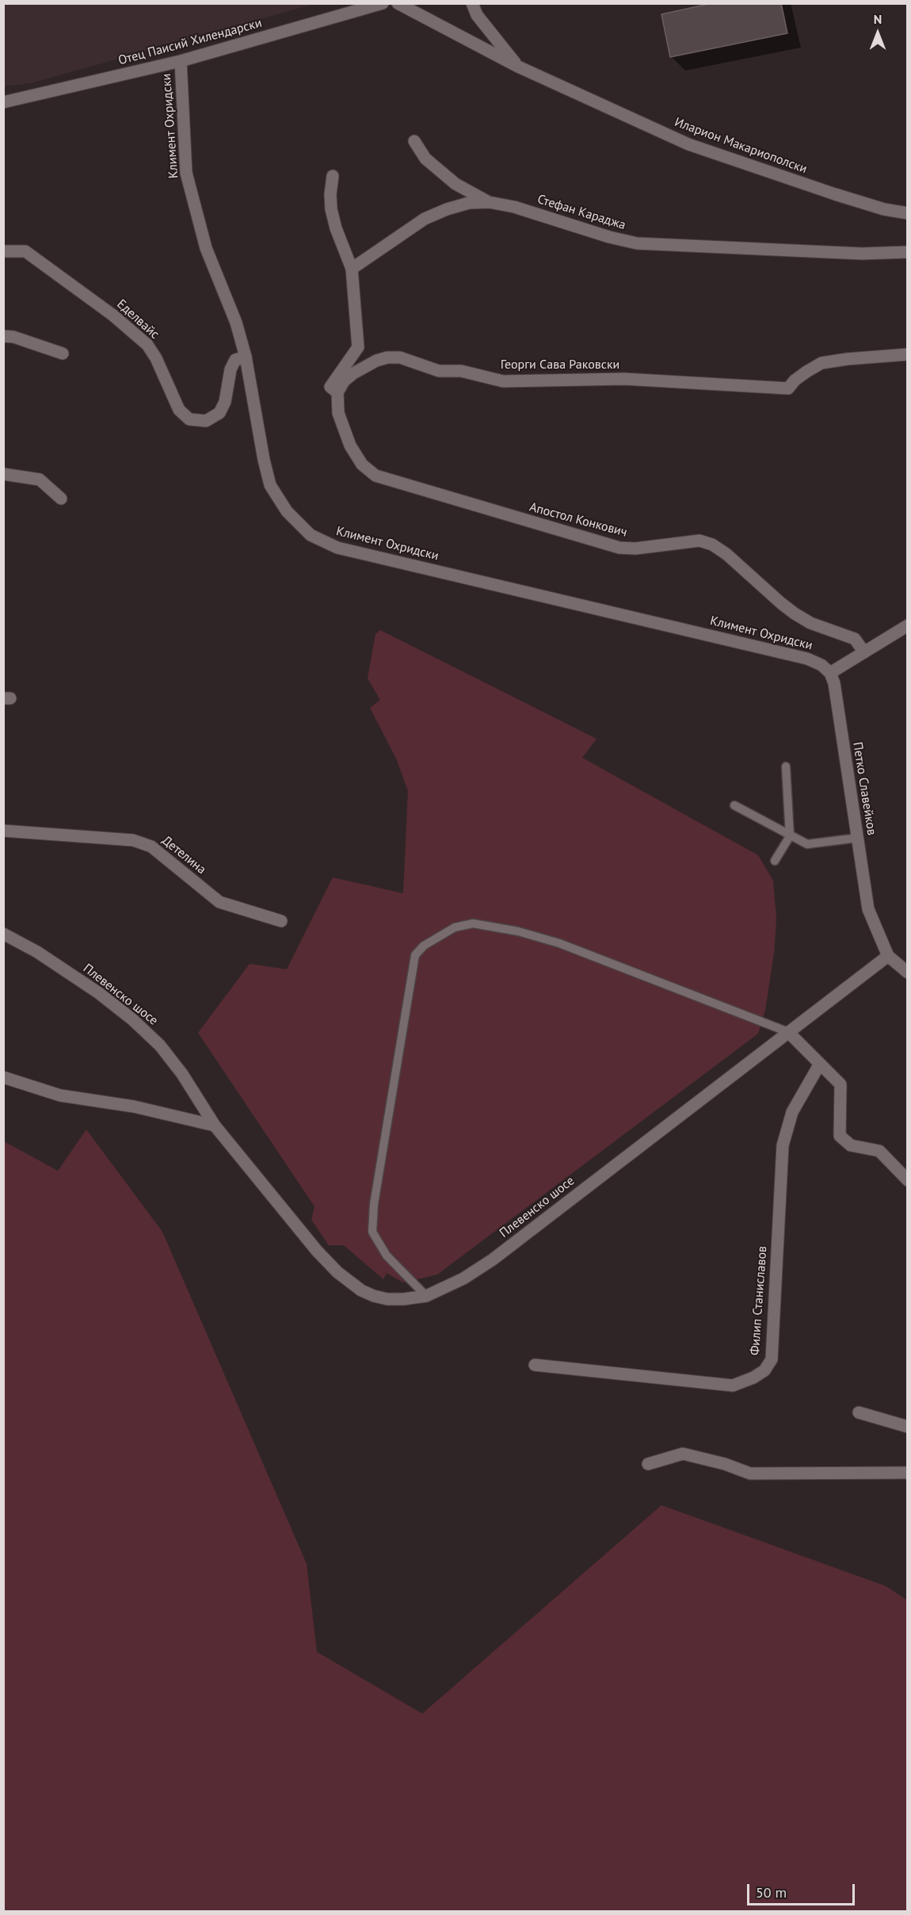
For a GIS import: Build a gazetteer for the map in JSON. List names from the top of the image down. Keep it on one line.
{"streets":{"street":["Отец Паисий Хилендарски","Климент Охридски","Иларион Макариополски","Стефан Караджа","Еделвайс","Георги Сава Раковски","Апостол Конкович","Петко Славейков","Детелина","Плевенско шосе","Филип Станиславов"]},"crossings":[["Отец Паисий Хилендарски","Климент Охридски"],["Климент Охридски","Еделвайс"],["Климент Охридски","Петко Славейков"],["Георги Сава Раковски","Апостол Конкович"],["Петко Славейков","Плевенско шосе"]],"scale_bar":"50 m","north":"top"}
